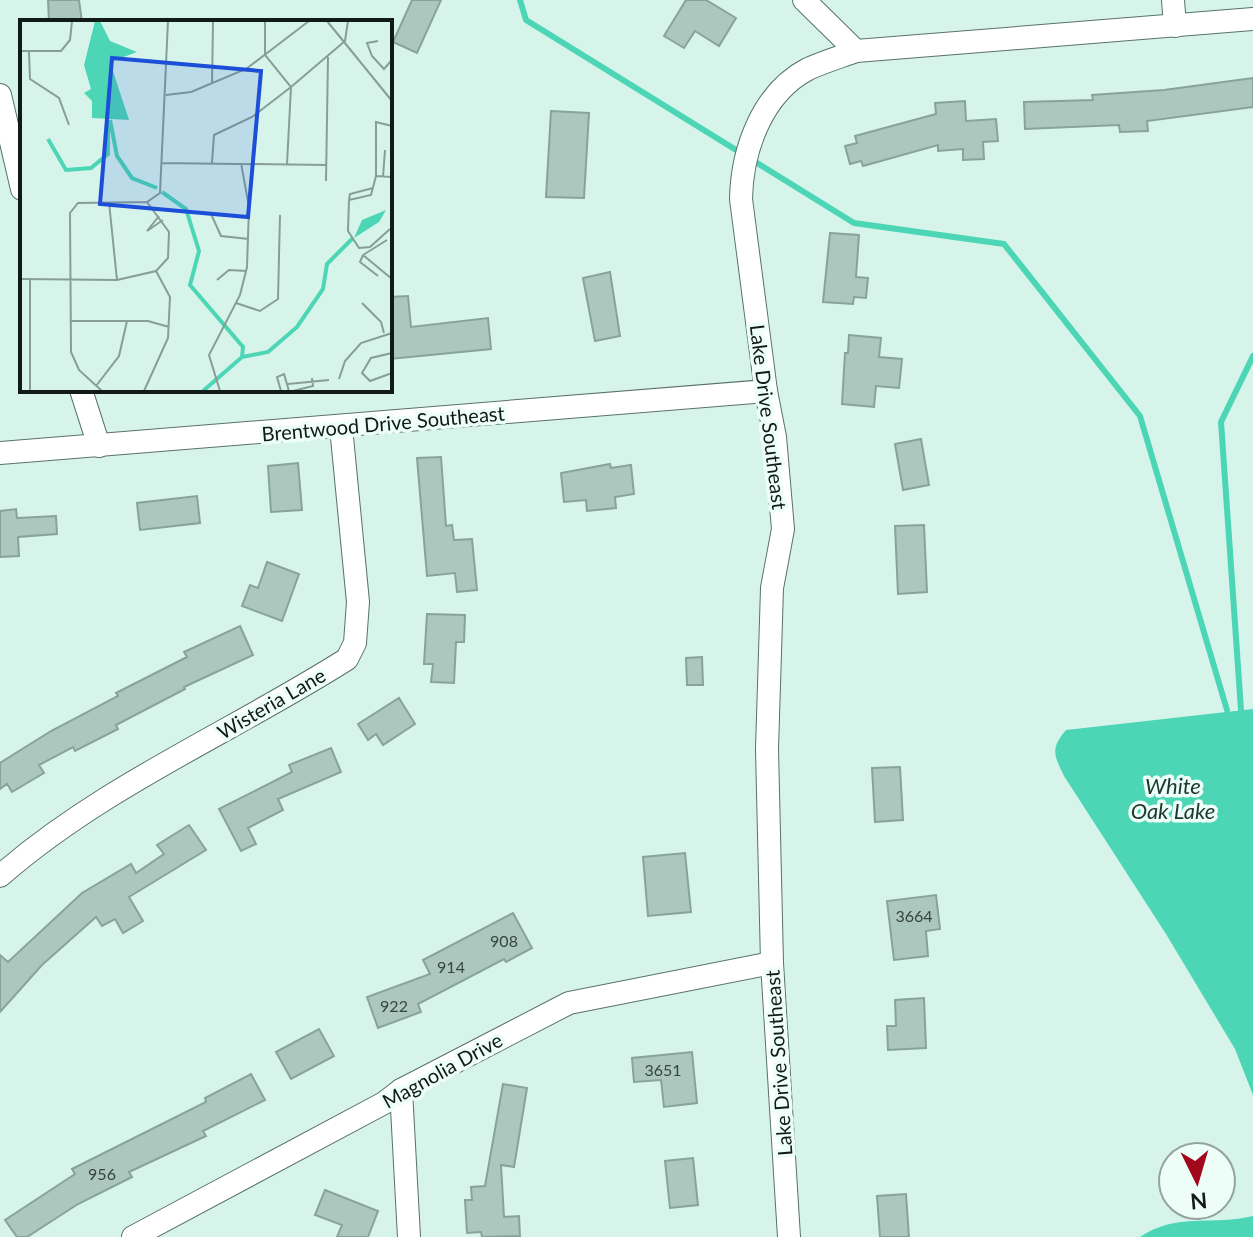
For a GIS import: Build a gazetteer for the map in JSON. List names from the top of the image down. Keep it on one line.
{"streets":{"street":["Lake Drive Southeast","Brentwood Drive Southeast","Wisteria Lane","Magnolia Drive"]},"crossings":[["Lake Drive Southeast","Brentwood Drive Southeast"],["Lake Drive Southeast","Magnolia Drive"],["Brentwood Drive Southeast","Wisteria Lane"]],"water":["White Oak Lake"],"house_numbers":["3664","908","914","922","3651","956"],"north":"bottom"}
